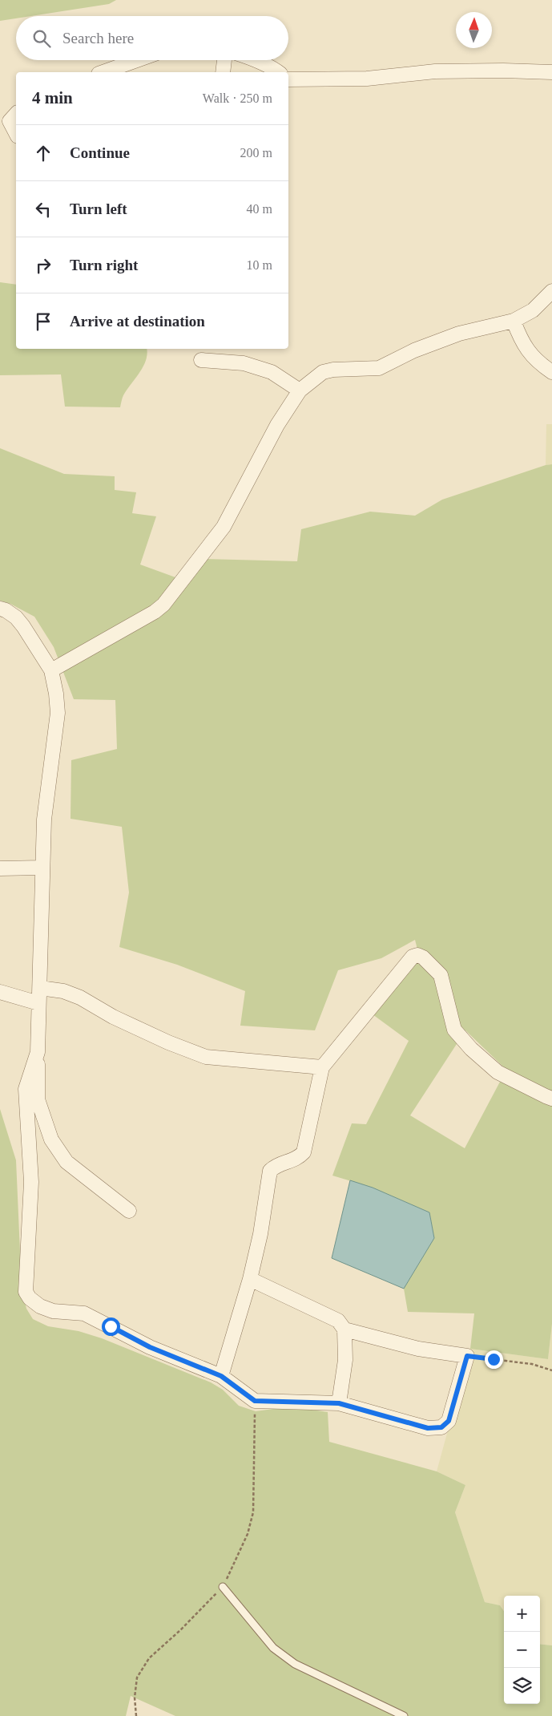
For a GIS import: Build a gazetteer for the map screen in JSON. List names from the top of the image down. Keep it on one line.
{"north":"top","page":{"search":"Search here","heading":["4 min","Walk · 250 m"],"list":[["Continue","200 m"],["Turn left","40 m"],["Turn right","10 m"],"Arrive at destination"],"map_buttons":["+","−"]}}
